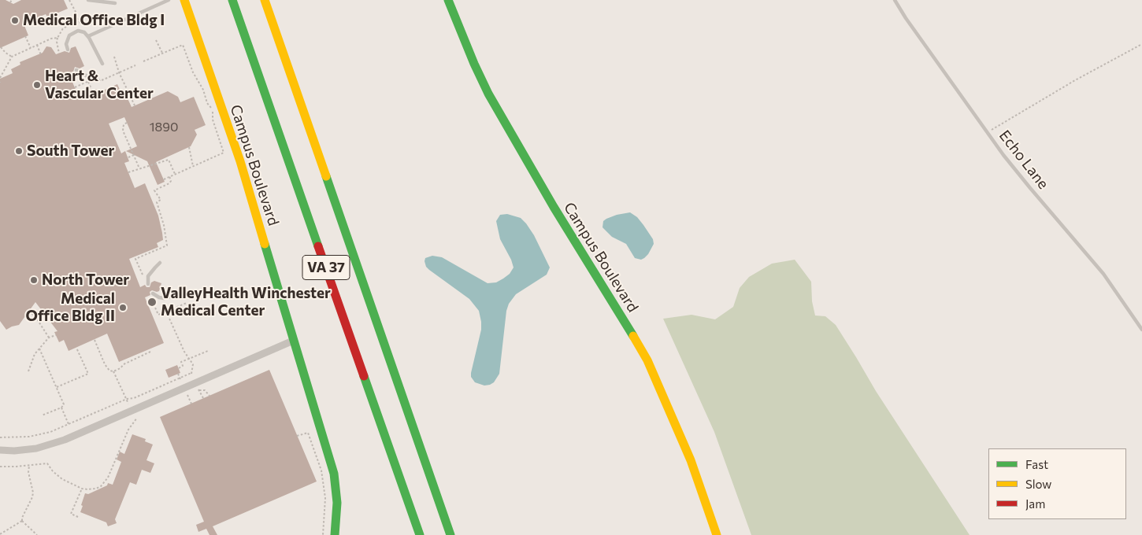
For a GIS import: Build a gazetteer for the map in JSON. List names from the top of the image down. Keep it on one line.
{"streets":{"main road":["Campus Boulevard","VA 37"],"lane":["Echo Lane"]},"places":["Medical Office Bldg I","Heart & Vascular Center","South Tower","North Tower","ValleyHealth Winchester Medical Center","Medical Office Bldg II"],"house_numbers":["1890"],"legend":["Fast","Slow","Jam"]}
